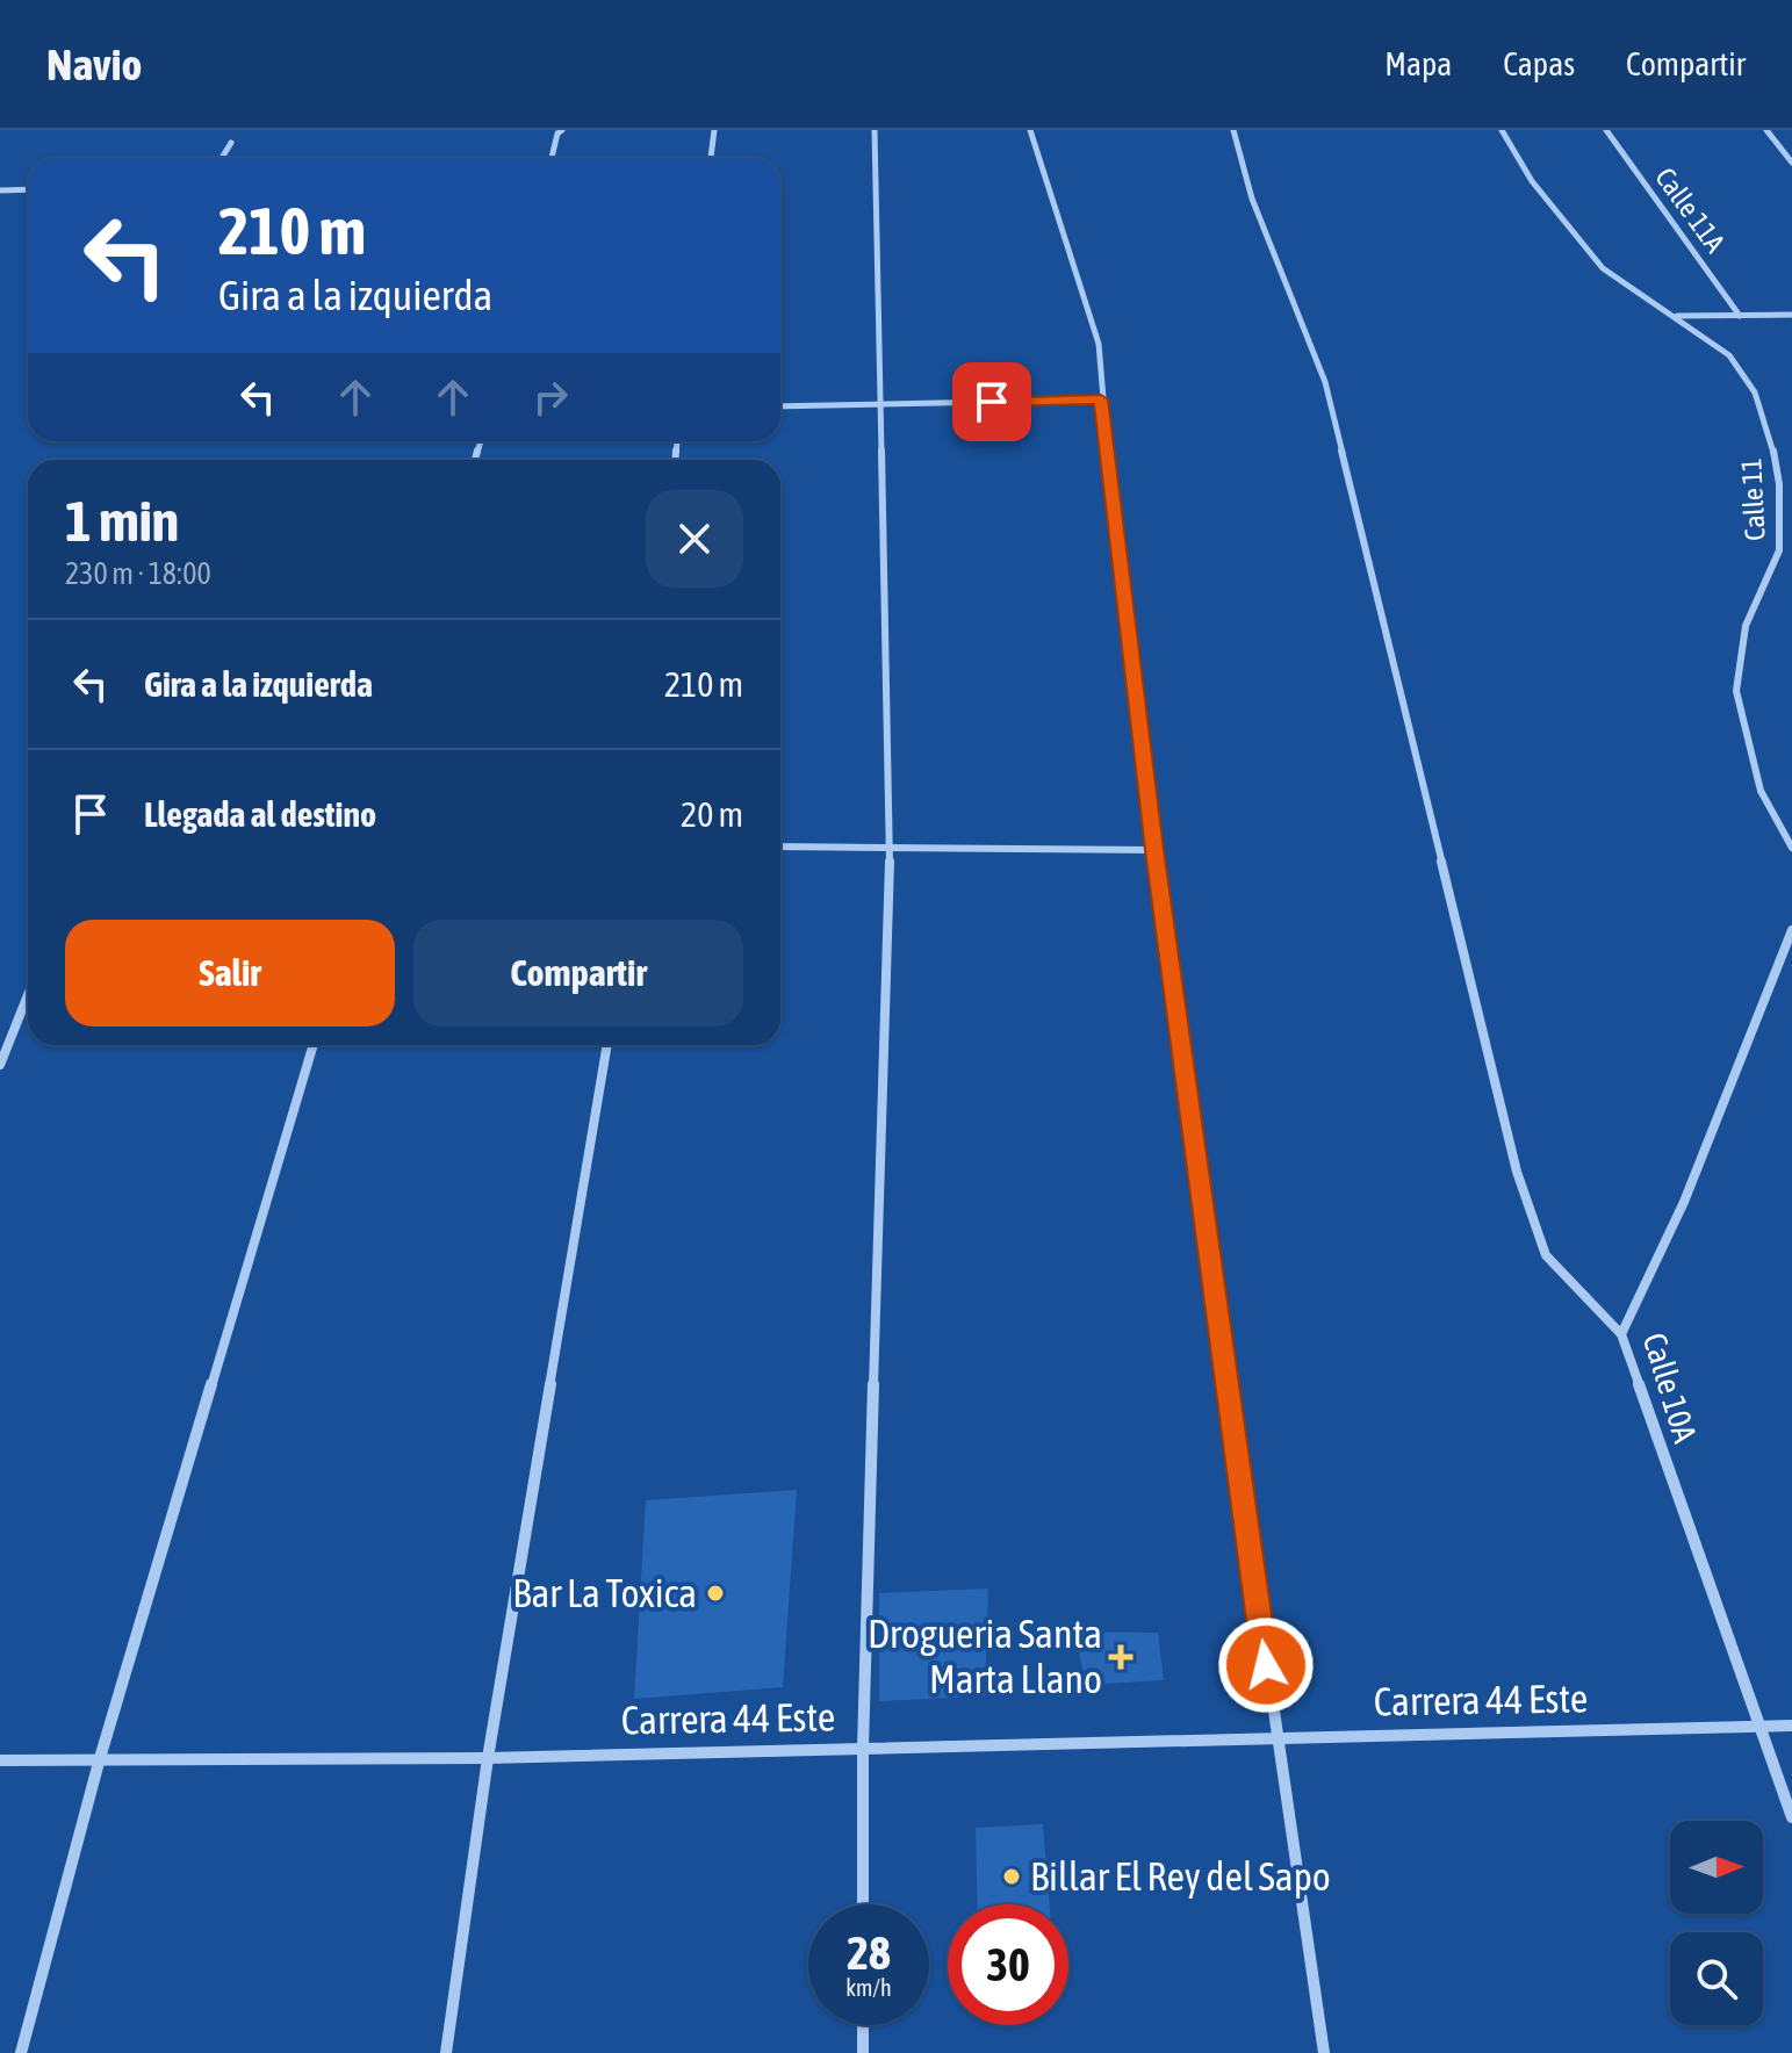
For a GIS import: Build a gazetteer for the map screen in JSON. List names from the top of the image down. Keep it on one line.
{"streets":{"street":["Calle 11A","Calle 11","Calle 10A","Carrera 44 Este"]},"crossings":[["Calle 10A","Carrera 44 Este"]],"places":{"other":["Bar La Toxica","Billar El Rey del Sapo"],"health":["Drogueria Santa Marta Llano"]},"north":"right","page":{"header":"Navio","nav":["Mapa","Capas","Compartir"],"turn":["210 m","Gira a la izquierda"],"heading":["1 min","230 m · 18:00"],"list":[{"name":"Gira a la izquierda","value":"210 m"},{"name":"Llegada al destino","value":"20 m"}],"buttons":["Salir","Compartir"],"speed":"28 km/h","limit":"30"}}
